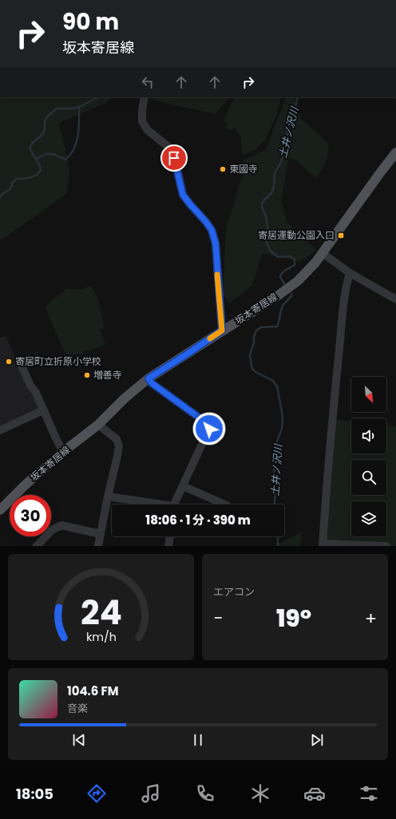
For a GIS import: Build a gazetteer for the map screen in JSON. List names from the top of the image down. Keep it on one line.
{"streets":{"main road":["坂本寄居線"]},"water":["土井ノ沢川"],"places":{"other":["東國寺","寄居町立折原小学校","増善寺"],"transit":["寄居運動公園入口"]},"north":"bottom right","page":{"turn":["90 m","坂本寄居線"],"limit":"30","trip":"18:06 · 1 分 · 390 m","tile":"エアコン","heat":["−","19°","+"],"song":["104.6 FM","音楽"],"tabs":"18:05","gauge":["24","km/h"]}}
